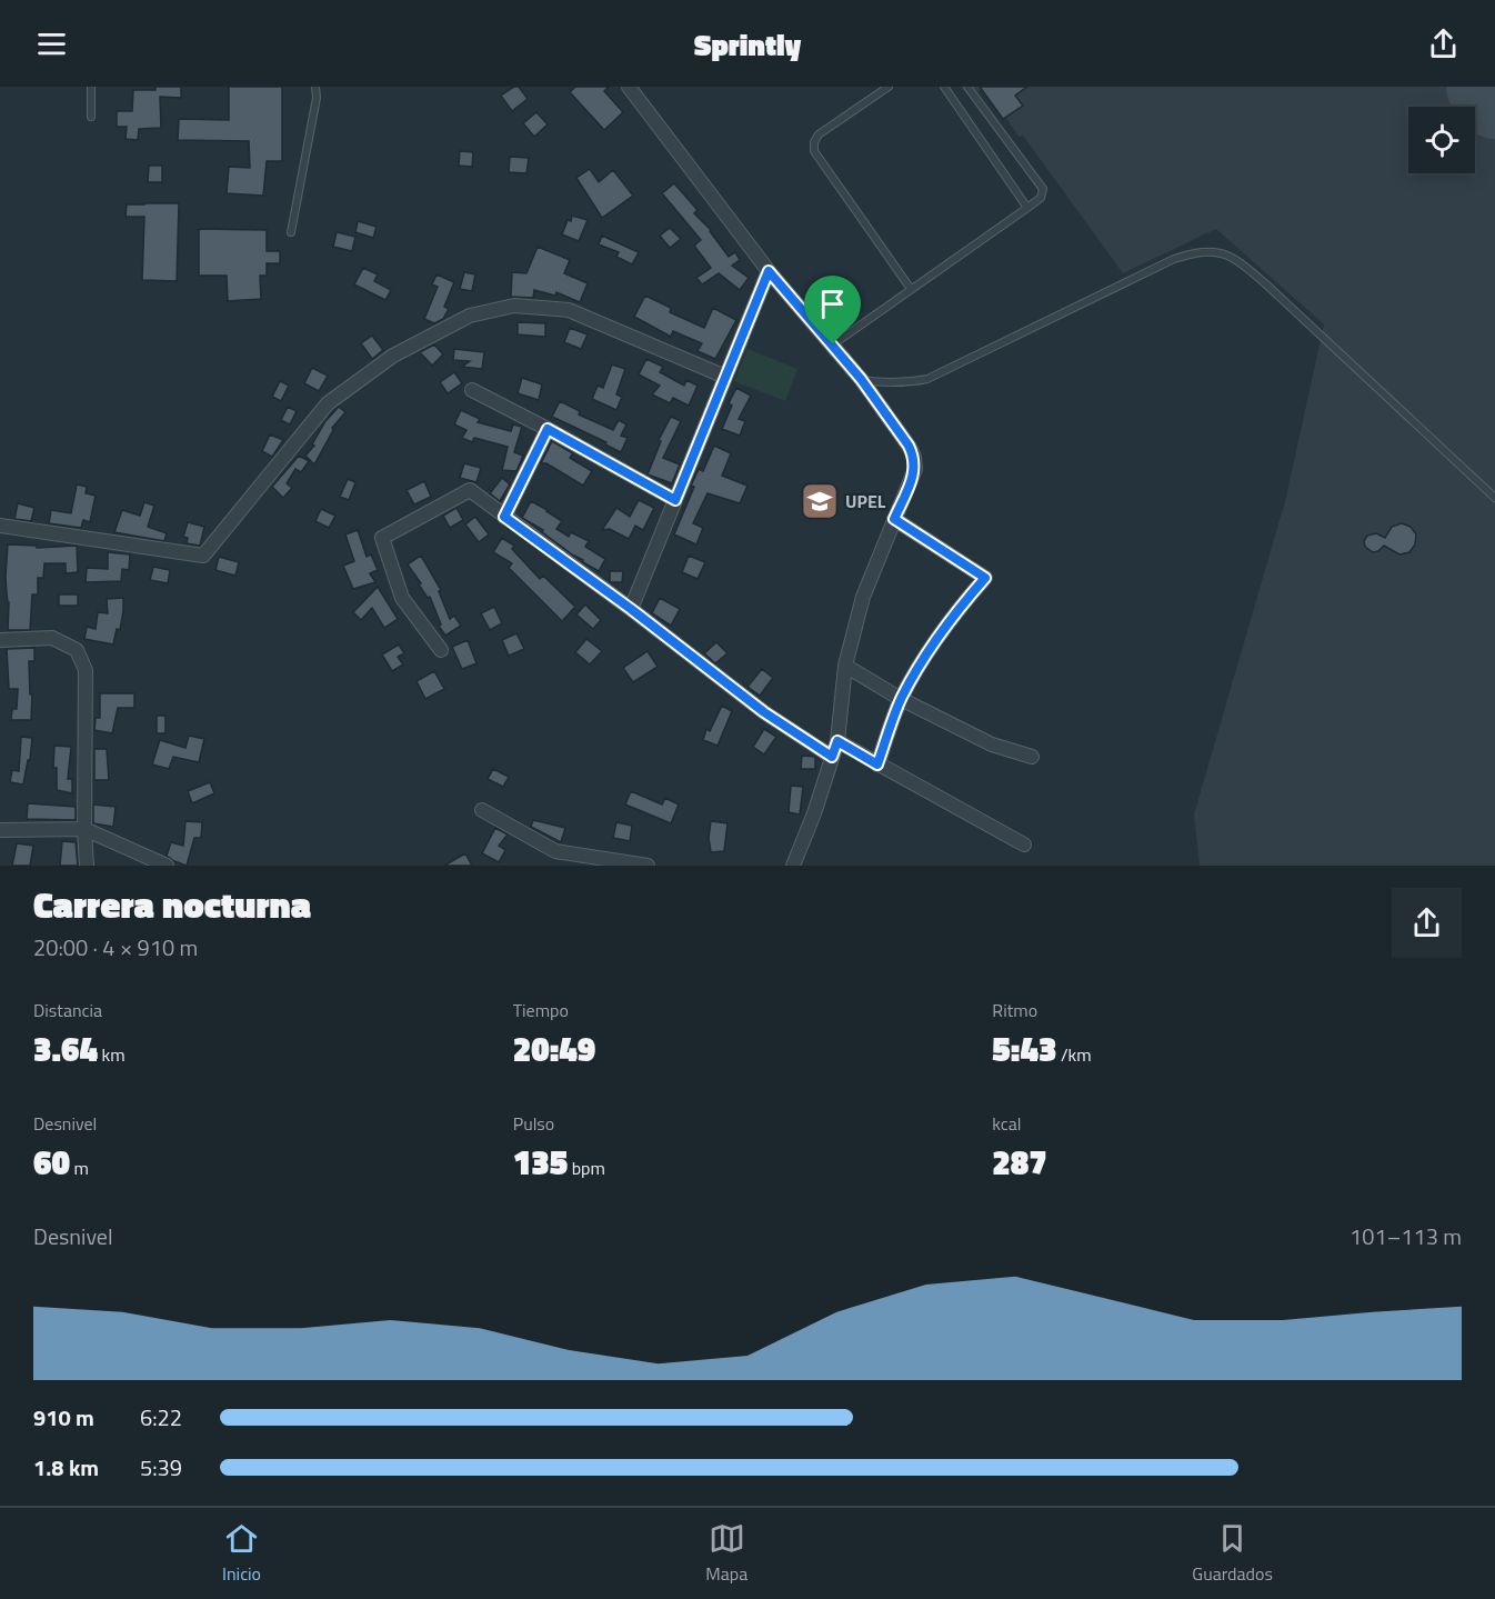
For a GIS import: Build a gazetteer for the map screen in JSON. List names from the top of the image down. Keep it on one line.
{"places":{"school or university":["UPEL"]},"page":{"header":"Sprintly","heading":["Carrera nocturna","20:00 · 4 × 910 m"],"stats":[["Distancia","3.64 km"],["Tiempo","20:49"],["Ritmo","5:43 /km"],["Desnivel","60 m"],["Pulso","135 bpm"],["kcal","287"]],"chart":["Desnivel","101–113 m"],"list":[{"name":"910 m","note":"6:22"},{"name":"1.8 km","note":"5:39"}],"tabs":["Inicio","Mapa","Guardados"]}}
